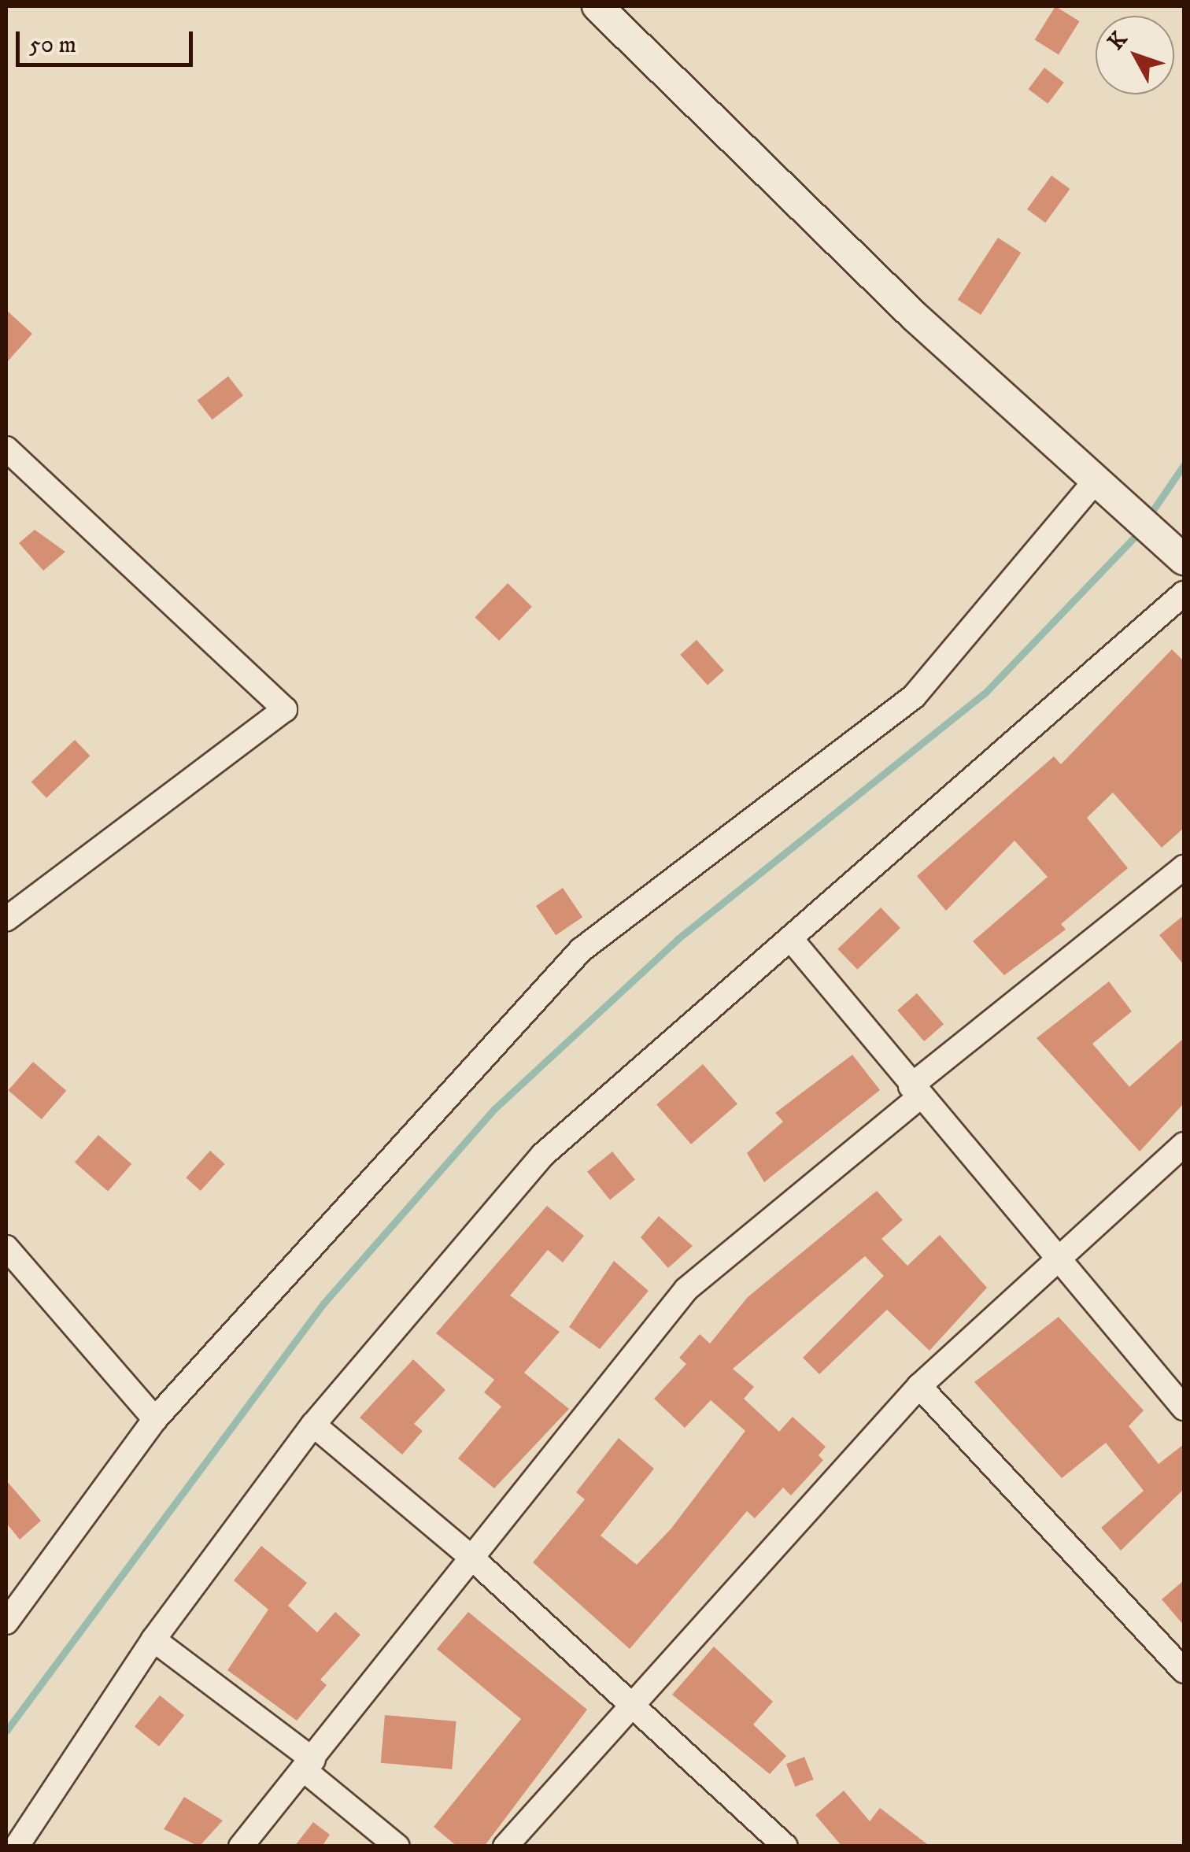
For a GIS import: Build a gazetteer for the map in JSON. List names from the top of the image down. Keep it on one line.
{"scale_bar":"50 m","north":"top left"}
